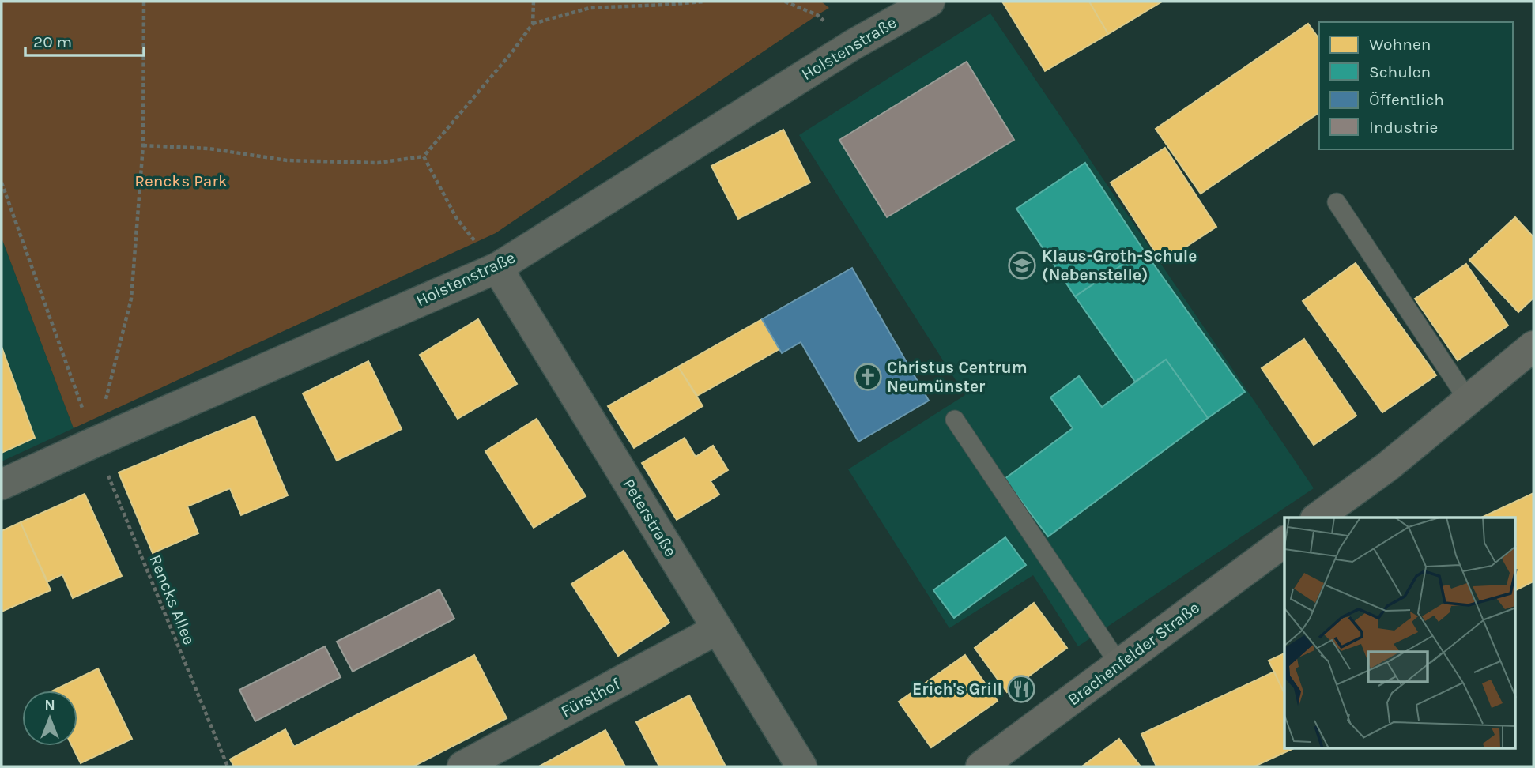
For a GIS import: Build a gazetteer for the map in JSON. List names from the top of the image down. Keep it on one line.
{"streets":{"street":["Holstenstraße","Peterstraße","Brachenfelder Straße","Fürsthof"],"path":["Rencks Allee"]},"crossings":[["Holstenstraße","Peterstraße"],["Holstenstraße","Rencks Allee"],["Peterstraße","Fürsthof"]],"parks":["Rencks Park"],"places":{"school or university":["Klaus-Groth-Schule (Nebenstelle)"],"church":["Christus Centrum Neumünster"],"restaurant":["Erich's Grill"]},"legend":["Wohnen","Schulen","Öffentlich","Industrie"],"scale_bar":"20 m","north":"top"}
